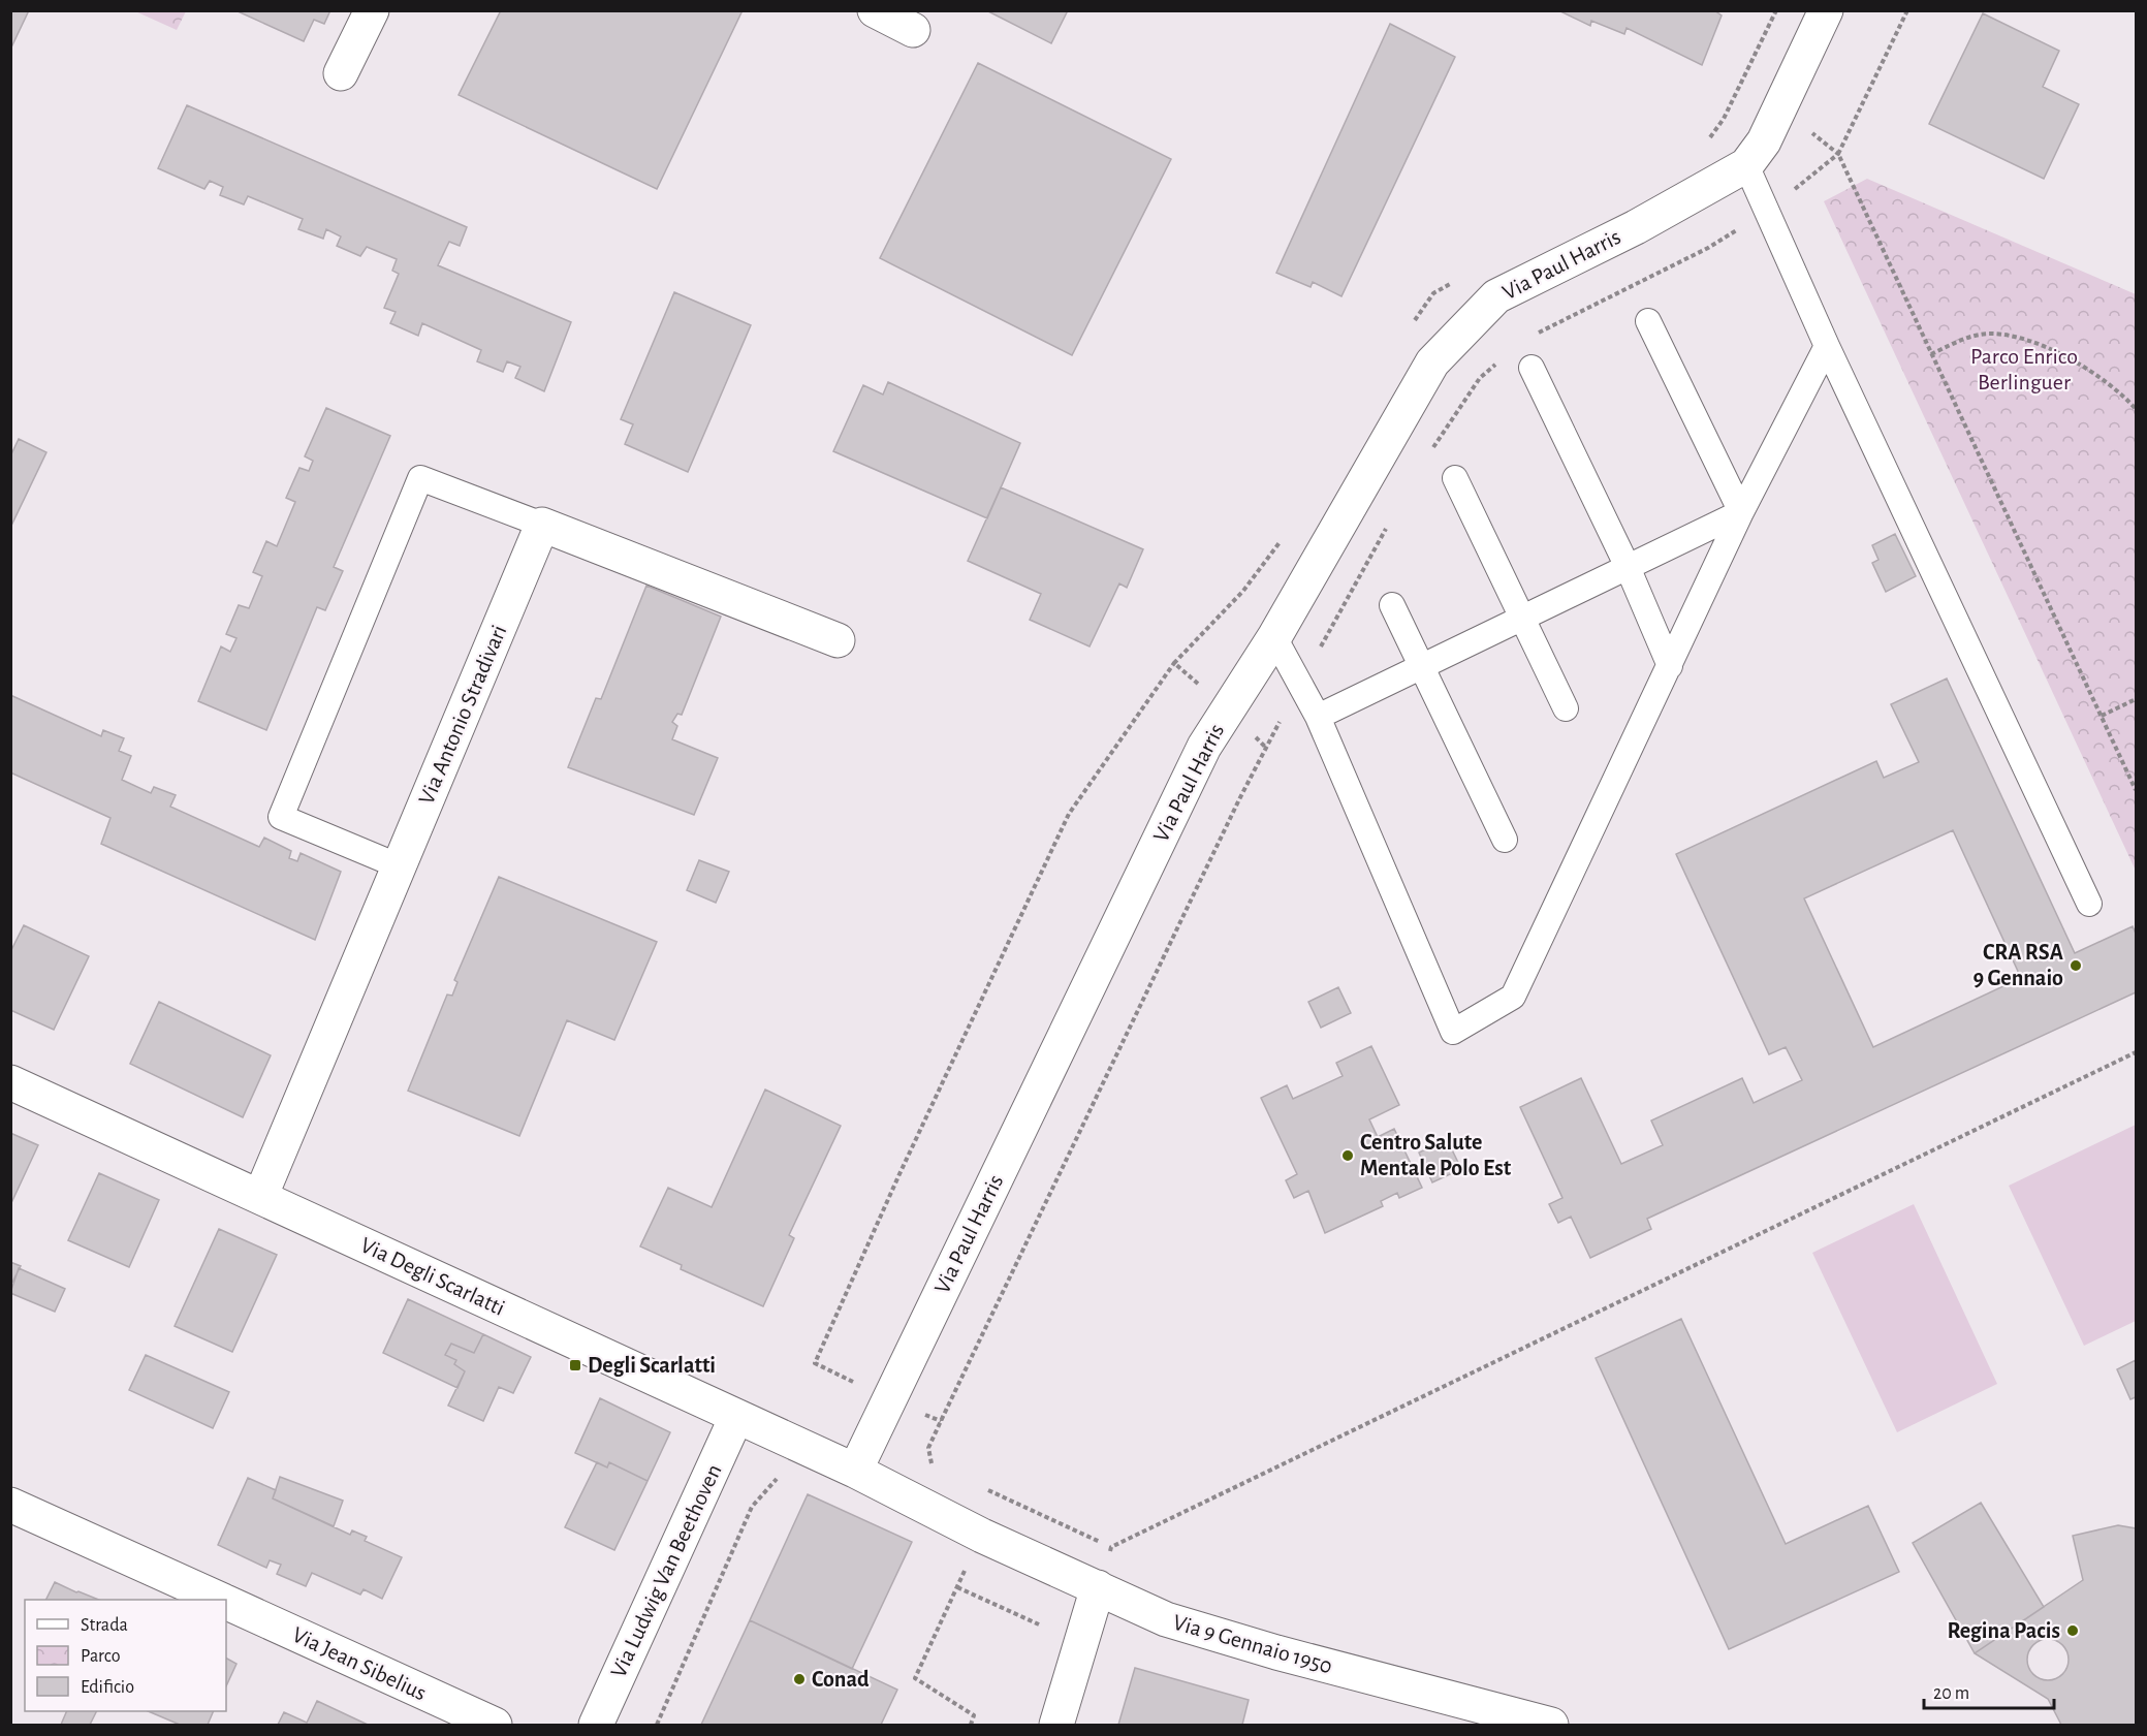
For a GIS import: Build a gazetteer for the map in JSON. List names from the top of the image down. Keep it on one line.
{"streets":{"street":["Via Paul Harris","Via Antonio Stradivari","Via Degli Scarlatti","Via Ludwig Van Beethoven","Via 9 Gennaio 1950","Via Jean Sibelius"]},"crossings":[["Via Paul Harris","Via Degli Scarlatti"],["Via Antonio Stradivari","Via Degli Scarlatti"],["Via Degli Scarlatti","Via Ludwig Van Beethoven"]],"parks":["Parco Enrico Berlinguer"],"places":{"other":["CRA RSA 9 Gennaio","Centro Salute Mentale Polo Est","Regina Pacis","Conad"],"transit":["Degli Scarlatti"]},"legend":["Strada","Parco","Edificio"],"scale_bar":"20 m"}
